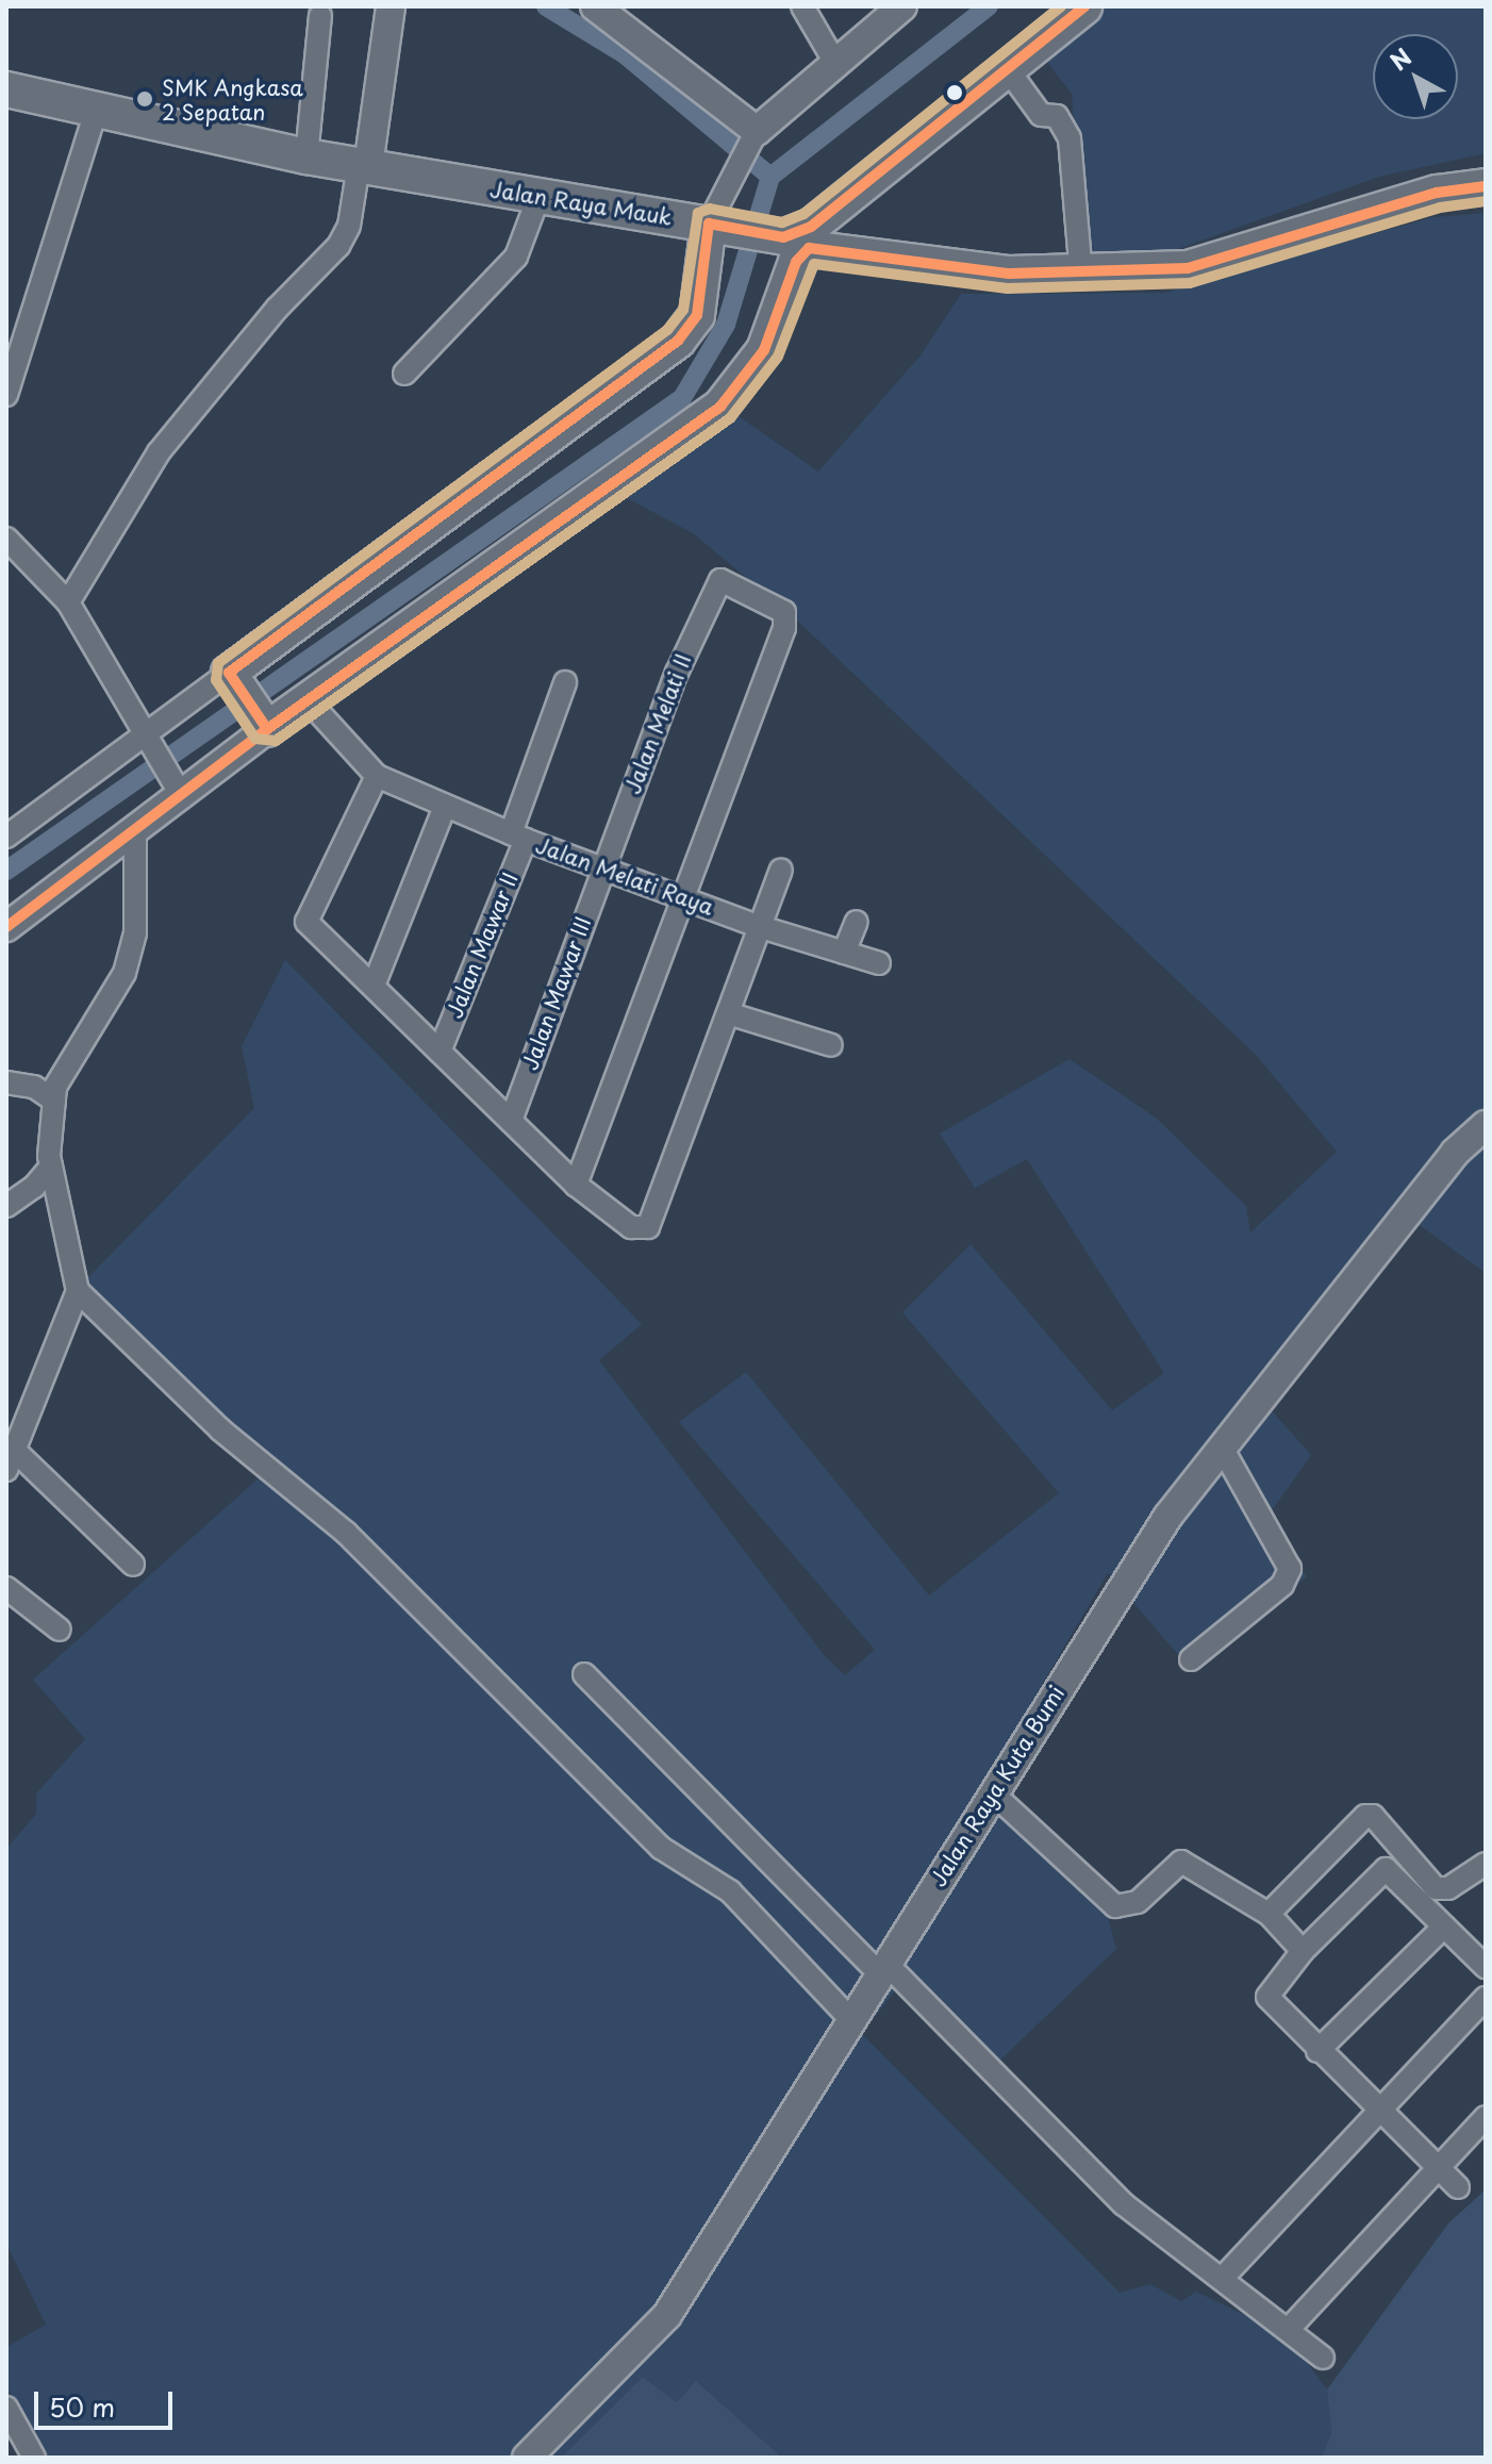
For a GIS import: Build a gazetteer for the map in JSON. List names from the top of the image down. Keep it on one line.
{"streets":{"main road":["Jalan Raya Mauk"],"street":["Jalan Melati II","Jalan Melati Raya","Jalan Mawar II","Jalan Mawar III","Jalan Raya Kuta Bumi"]},"crossings":[["Jalan Melati II","Jalan Melati Raya"],["Jalan Melati II","Jalan Mawar III"],["Jalan Melati Raya","Jalan Mawar II"],["Jalan Melati Raya","Jalan Mawar III"]],"places":["SMK Angkasa 2 Sepatan"],"scale_bar":"50 m","north":"top left"}
